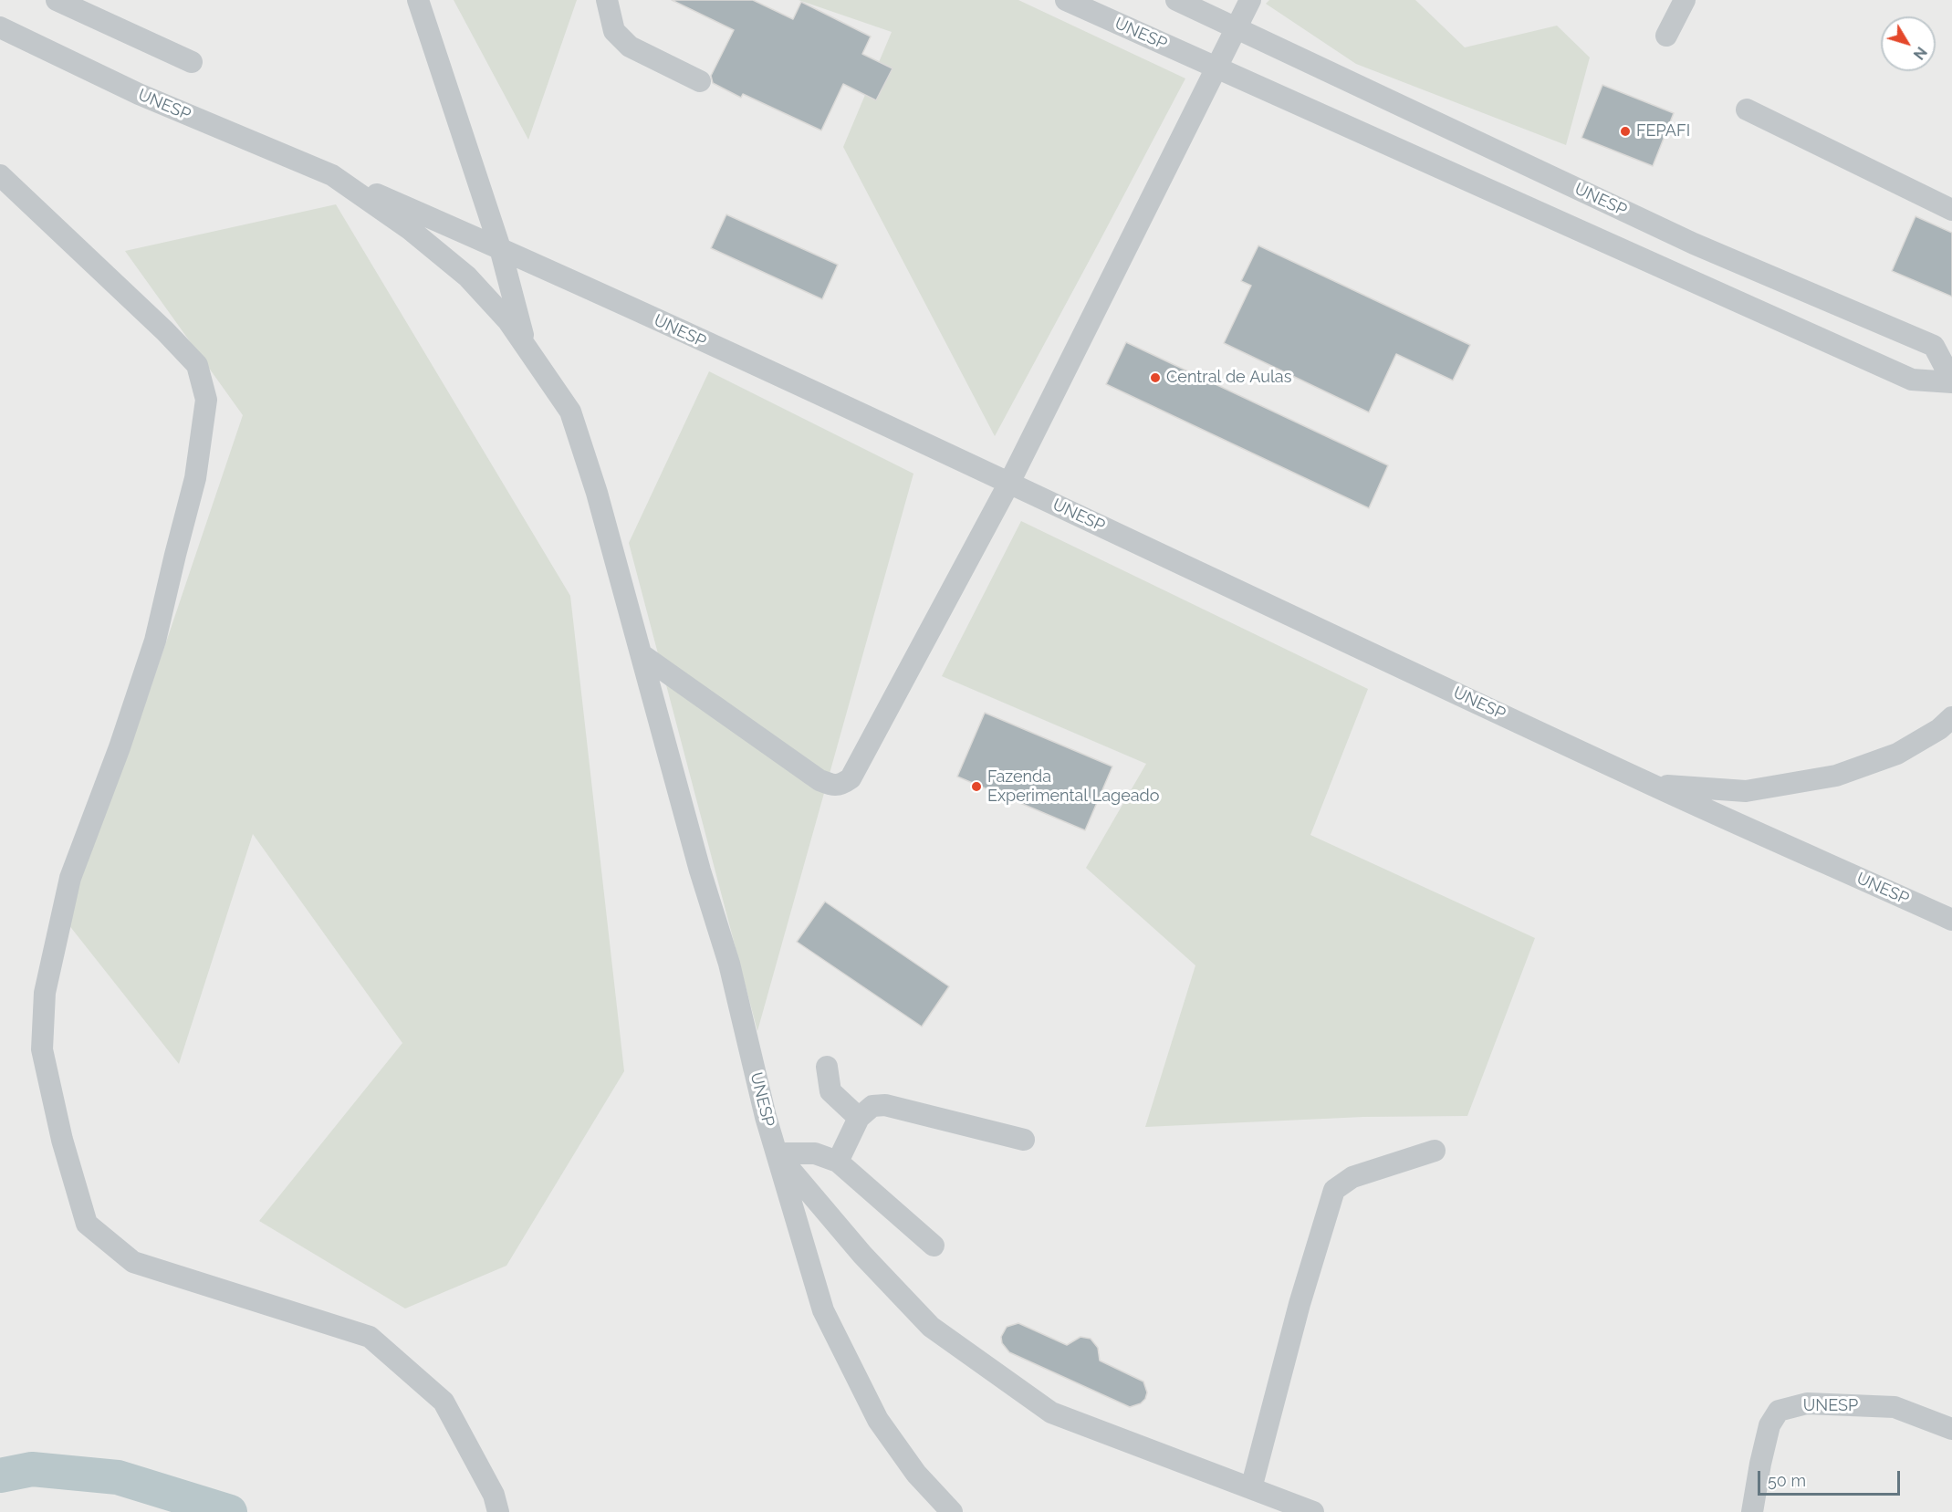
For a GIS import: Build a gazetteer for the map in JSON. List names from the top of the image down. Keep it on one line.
{"streets":{"street":["UNESP"]},"places":["FEPAFI","Central de Aulas","Fazenda Experimental Lageado"],"scale_bar":"50 m","north":"bottom right"}
